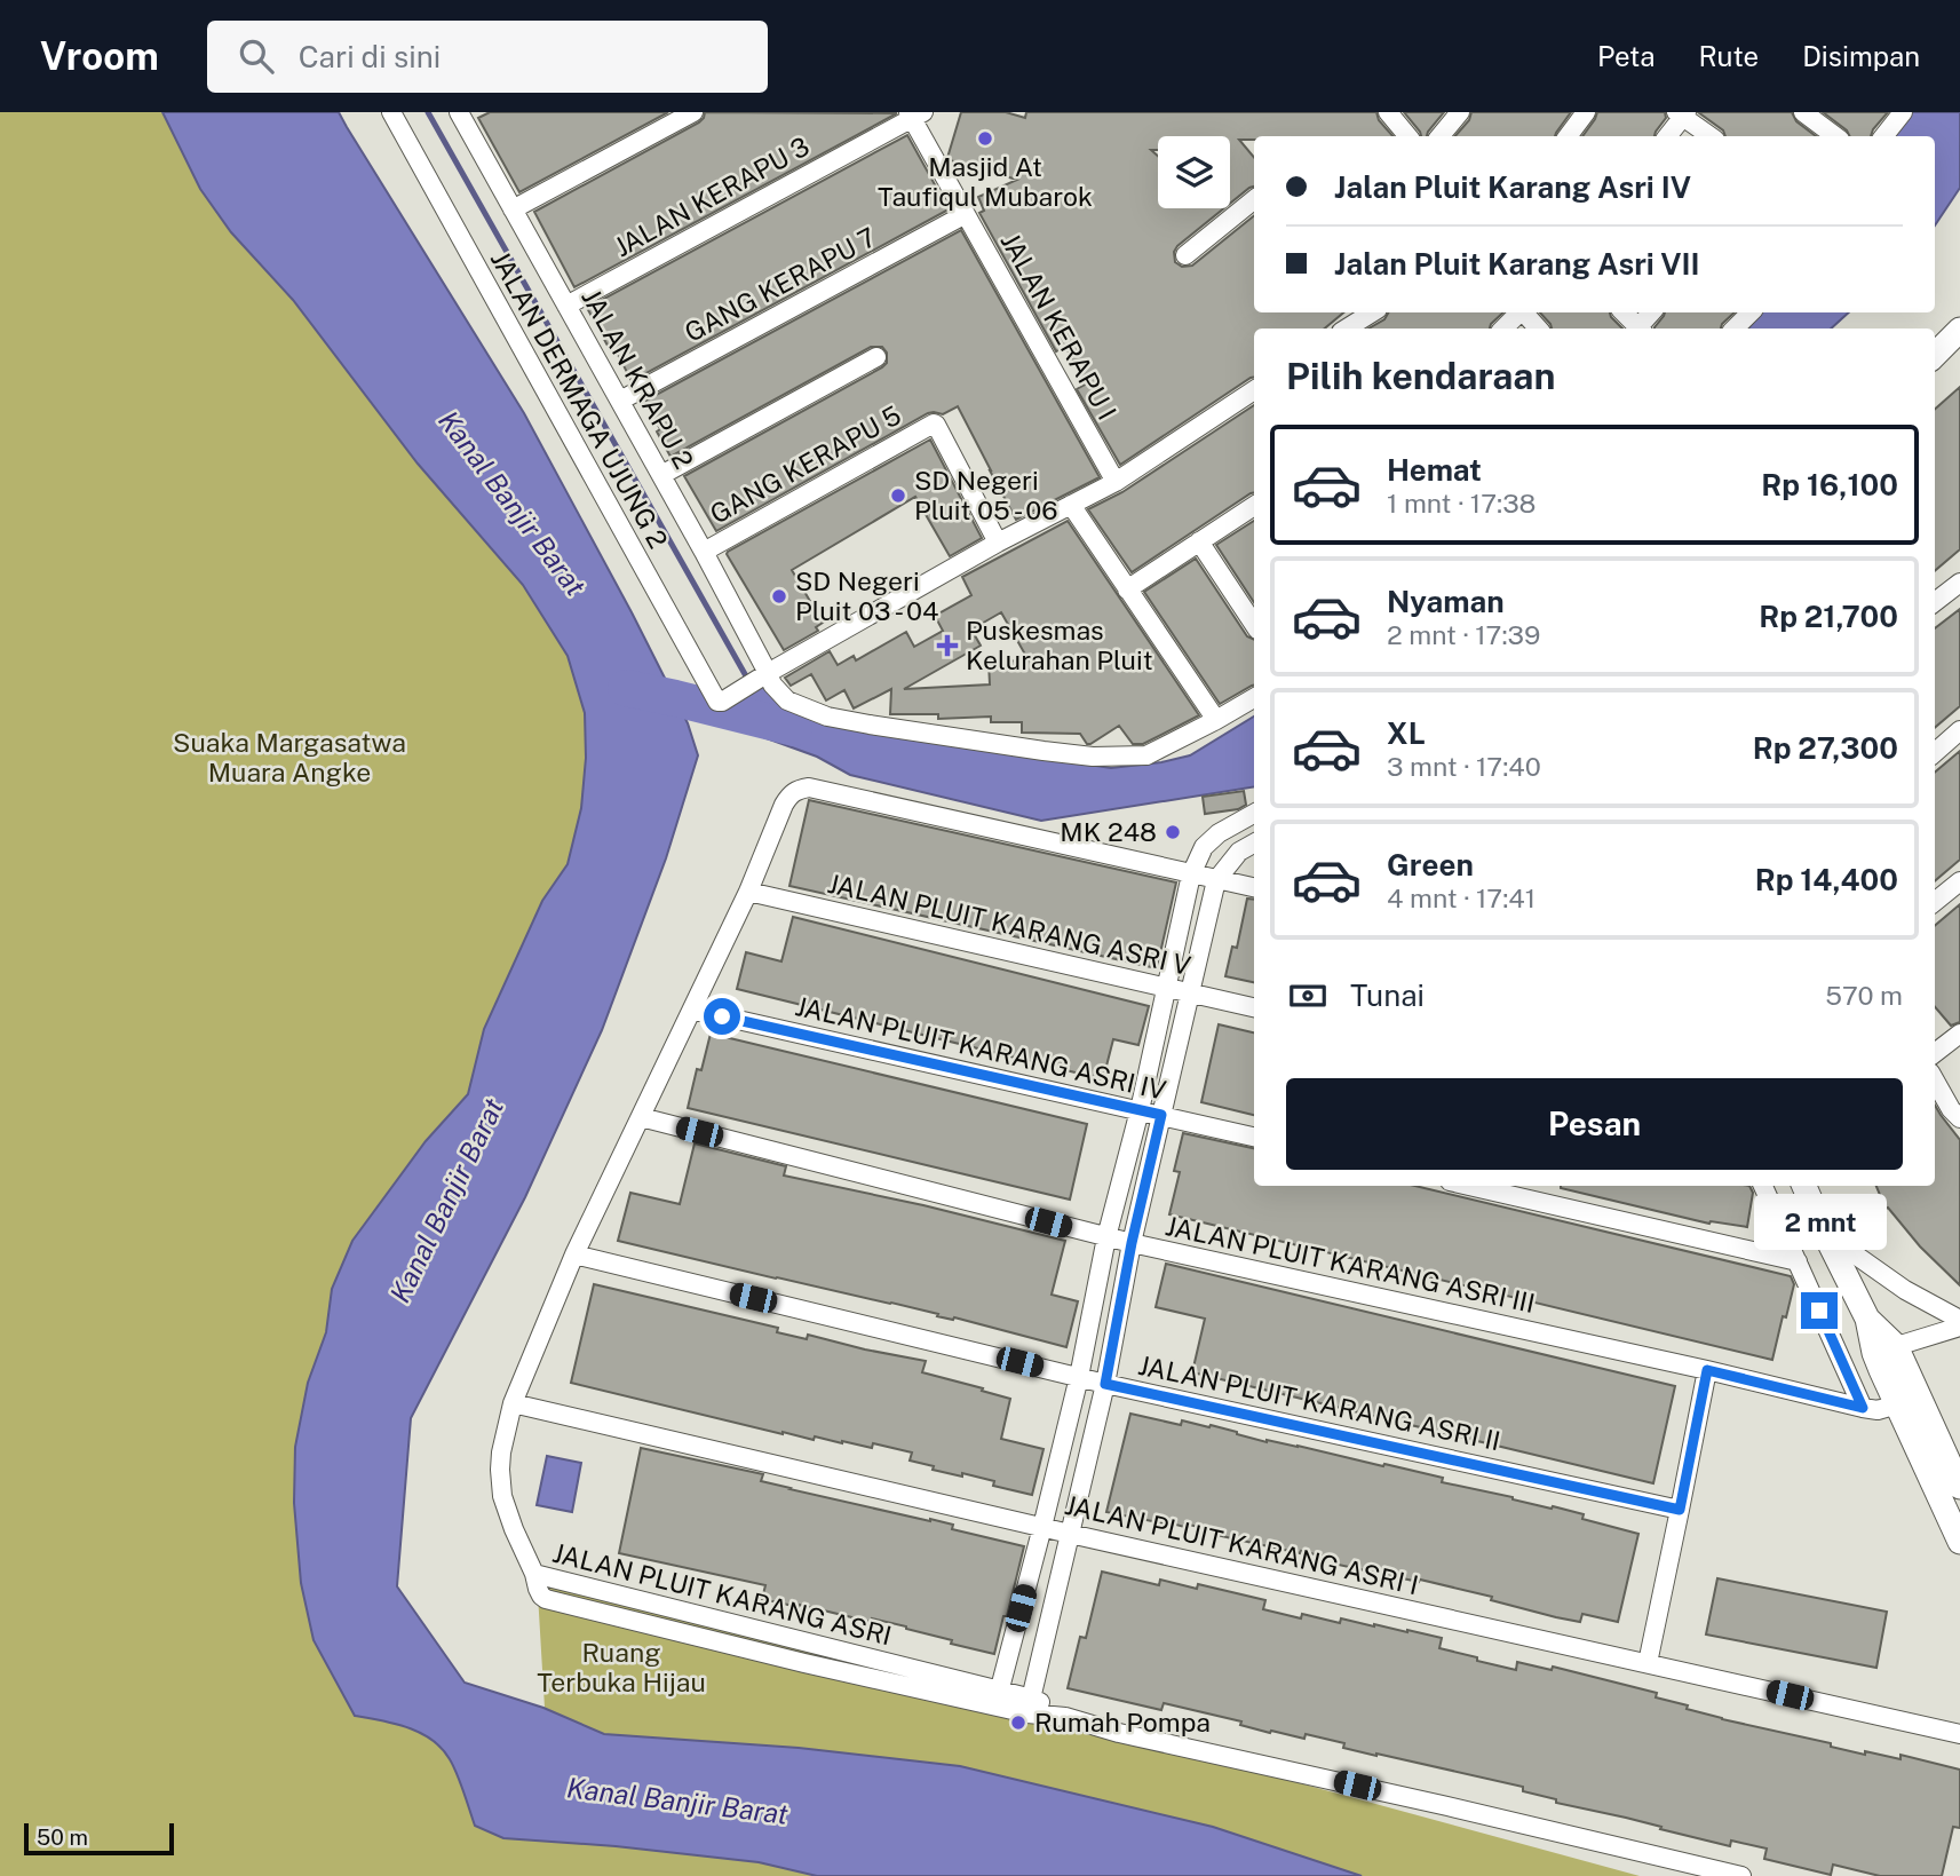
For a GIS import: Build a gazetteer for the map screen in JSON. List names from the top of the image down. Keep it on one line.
{"streets":{"street":["JALAN KERAPU 3","GANG KERAPU 7","JALAN KERAPU I","JALAN KRAPU 2","JALAN DERMAGA UJUNG 2","GANG KERAPU 5","JALAN PLUIT KARANG ASRI V","JALAN PLUIT KARANG ASRI IV","JALAN PLUIT KARANG ASRI III","JALAN PLUIT KARANG ASRI II","JALAN PLUIT KARANG ASRI I","JALAN PLUIT KARANG ASRI"]},"crossings":[["JALAN KERAPU 3","JALAN KERAPU I"],["JALAN KERAPU 3","JALAN KRAPU 2"],["GANG KERAPU 7","JALAN KERAPU I"],["GANG KERAPU 7","JALAN KRAPU 2"],["JALAN KRAPU 2","JALAN DERMAGA UJUNG 2"],["JALAN KRAPU 2","GANG KERAPU 5"]],"water":["Kanal Banjir Barat"],"parks":["Suaka Margasatwa Muara Angke","Ruang Terbuka Hijau"],"places":{"other":["Masjid At Taufiqul Mubarok","SD Negeri Pluit 05 - 06","SD Negeri Pluit 03 - 04","MK 248","Rumah Pompa"],"health":["Puskesmas Kelurahan Pluit"]},"scale_bar":"50 m","page":{"header":"Vroom","search":"Cari di sini","nav":["Peta","Rute","Disimpan"],"banner":["Jalan Pluit Karang Asri IV","Jalan Pluit Karang Asri VII"],"heading":"Pilih kendaraan","list":[{"name":"Hemat","note":"1 mnt · 17:38","value":"Rp 16,100"},{"name":"Nyaman","note":"2 mnt · 17:39","value":"Rp 21,700"},{"name":"XL","note":"3 mnt · 17:40","value":"Rp 27,300"},{"name":"Green","note":"4 mnt · 17:41","value":"Rp 14,400"}],"pay":["Tunai","570 m"],"buttons":"Pesan","bubble":"2 mnt","scale":"50 m"}}
